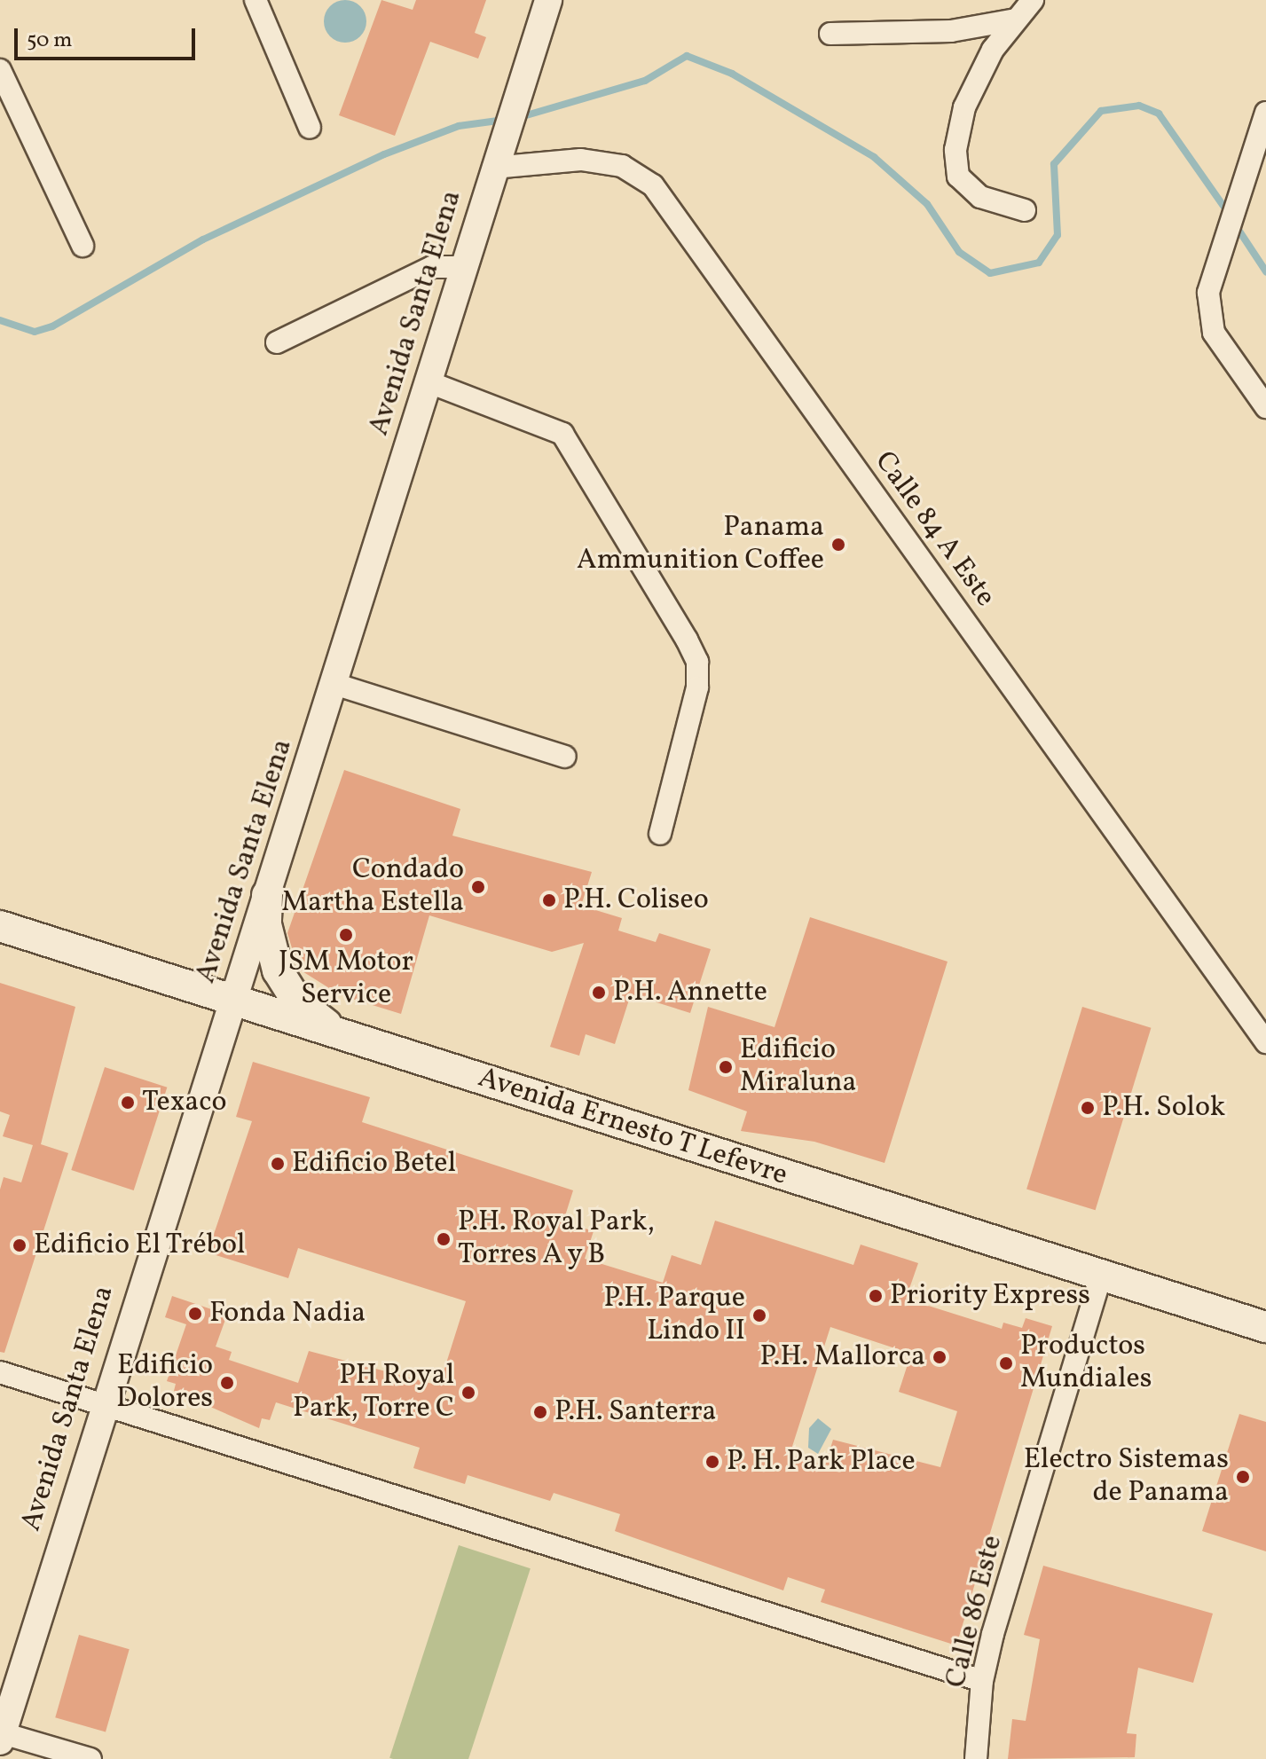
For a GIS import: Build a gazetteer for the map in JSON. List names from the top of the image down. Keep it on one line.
{"streets":{"main road":["Avenida Ernesto T Lefevre"],"street":["Avenida Santa Elena","Calle 84 A Este","Calle 86 Este"]},"crossings":[["Avenida Santa Elena","Calle 84 A Este"],["Avenida Santa Elena","Avenida Ernesto T Lefevre"],["Avenida Ernesto T Lefevre","Calle 86 Este"]],"places":["Panama Ammunition Coffee","Condado Martha Estella","P.H. Coliseo","JSM Motor Service","P.H. Annette","Edificio Miraluna","Texaco","P.H. Solok","Edificio Betel","P.H. Royal Park, Torres A y B","Edificio El Trébol","Priority Express","Fonda Nadia","P.H. Parque Lindo II","P.H. Mallorca","Productos Mundiales","Edificio Dolores","PH Royal Park, Torre C","P.H. Santerra","P. H. Park Place","Electro Sistemas de Panama"],"scale_bar":"50 m"}
